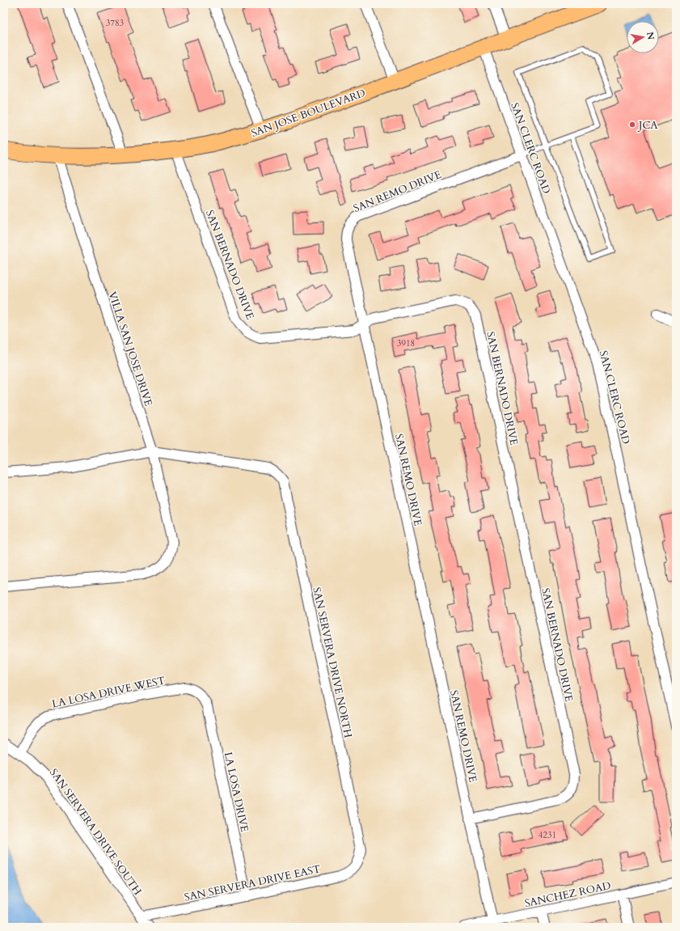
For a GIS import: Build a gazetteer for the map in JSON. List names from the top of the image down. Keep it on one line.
{"streets":{"main road":["SAN JOSE BOULEVARD"],"street":["SAN CLERC ROAD","SAN REMO DRIVE","SAN BERNADO DRIVE","VILLA SAN JOSE DRIVE","SAN SERVERA DRIVE NORTH","LA LOSA DRIVE WEST","LA LOSA DRIVE","SAN SERVERA DRIVE SOUTH","SAN SERVERA DRIVE EAST","SANCHEZ ROAD"]},"crossings":[["SAN JOSE BOULEVARD","SAN CLERC ROAD"],["SAN JOSE BOULEVARD","SAN BERNADO DRIVE"],["SAN JOSE BOULEVARD","VILLA SAN JOSE DRIVE"],["SAN CLERC ROAD","SAN REMO DRIVE"],["SAN REMO DRIVE","SAN BERNADO DRIVE"],["SAN REMO DRIVE","SANCHEZ ROAD"],["VILLA SAN JOSE DRIVE","SAN SERVERA DRIVE NORTH"],["SAN SERVERA DRIVE NORTH","SAN SERVERA DRIVE EAST"],["LA LOSA DRIVE WEST","LA LOSA DRIVE"],["LA LOSA DRIVE WEST","SAN SERVERA DRIVE SOUTH"],["LA LOSA DRIVE","SAN SERVERA DRIVE EAST"],["SAN SERVERA DRIVE SOUTH","SAN SERVERA DRIVE EAST"]],"places":["JCA"],"house_numbers":["3783","3918","4231"],"north":"right"}
